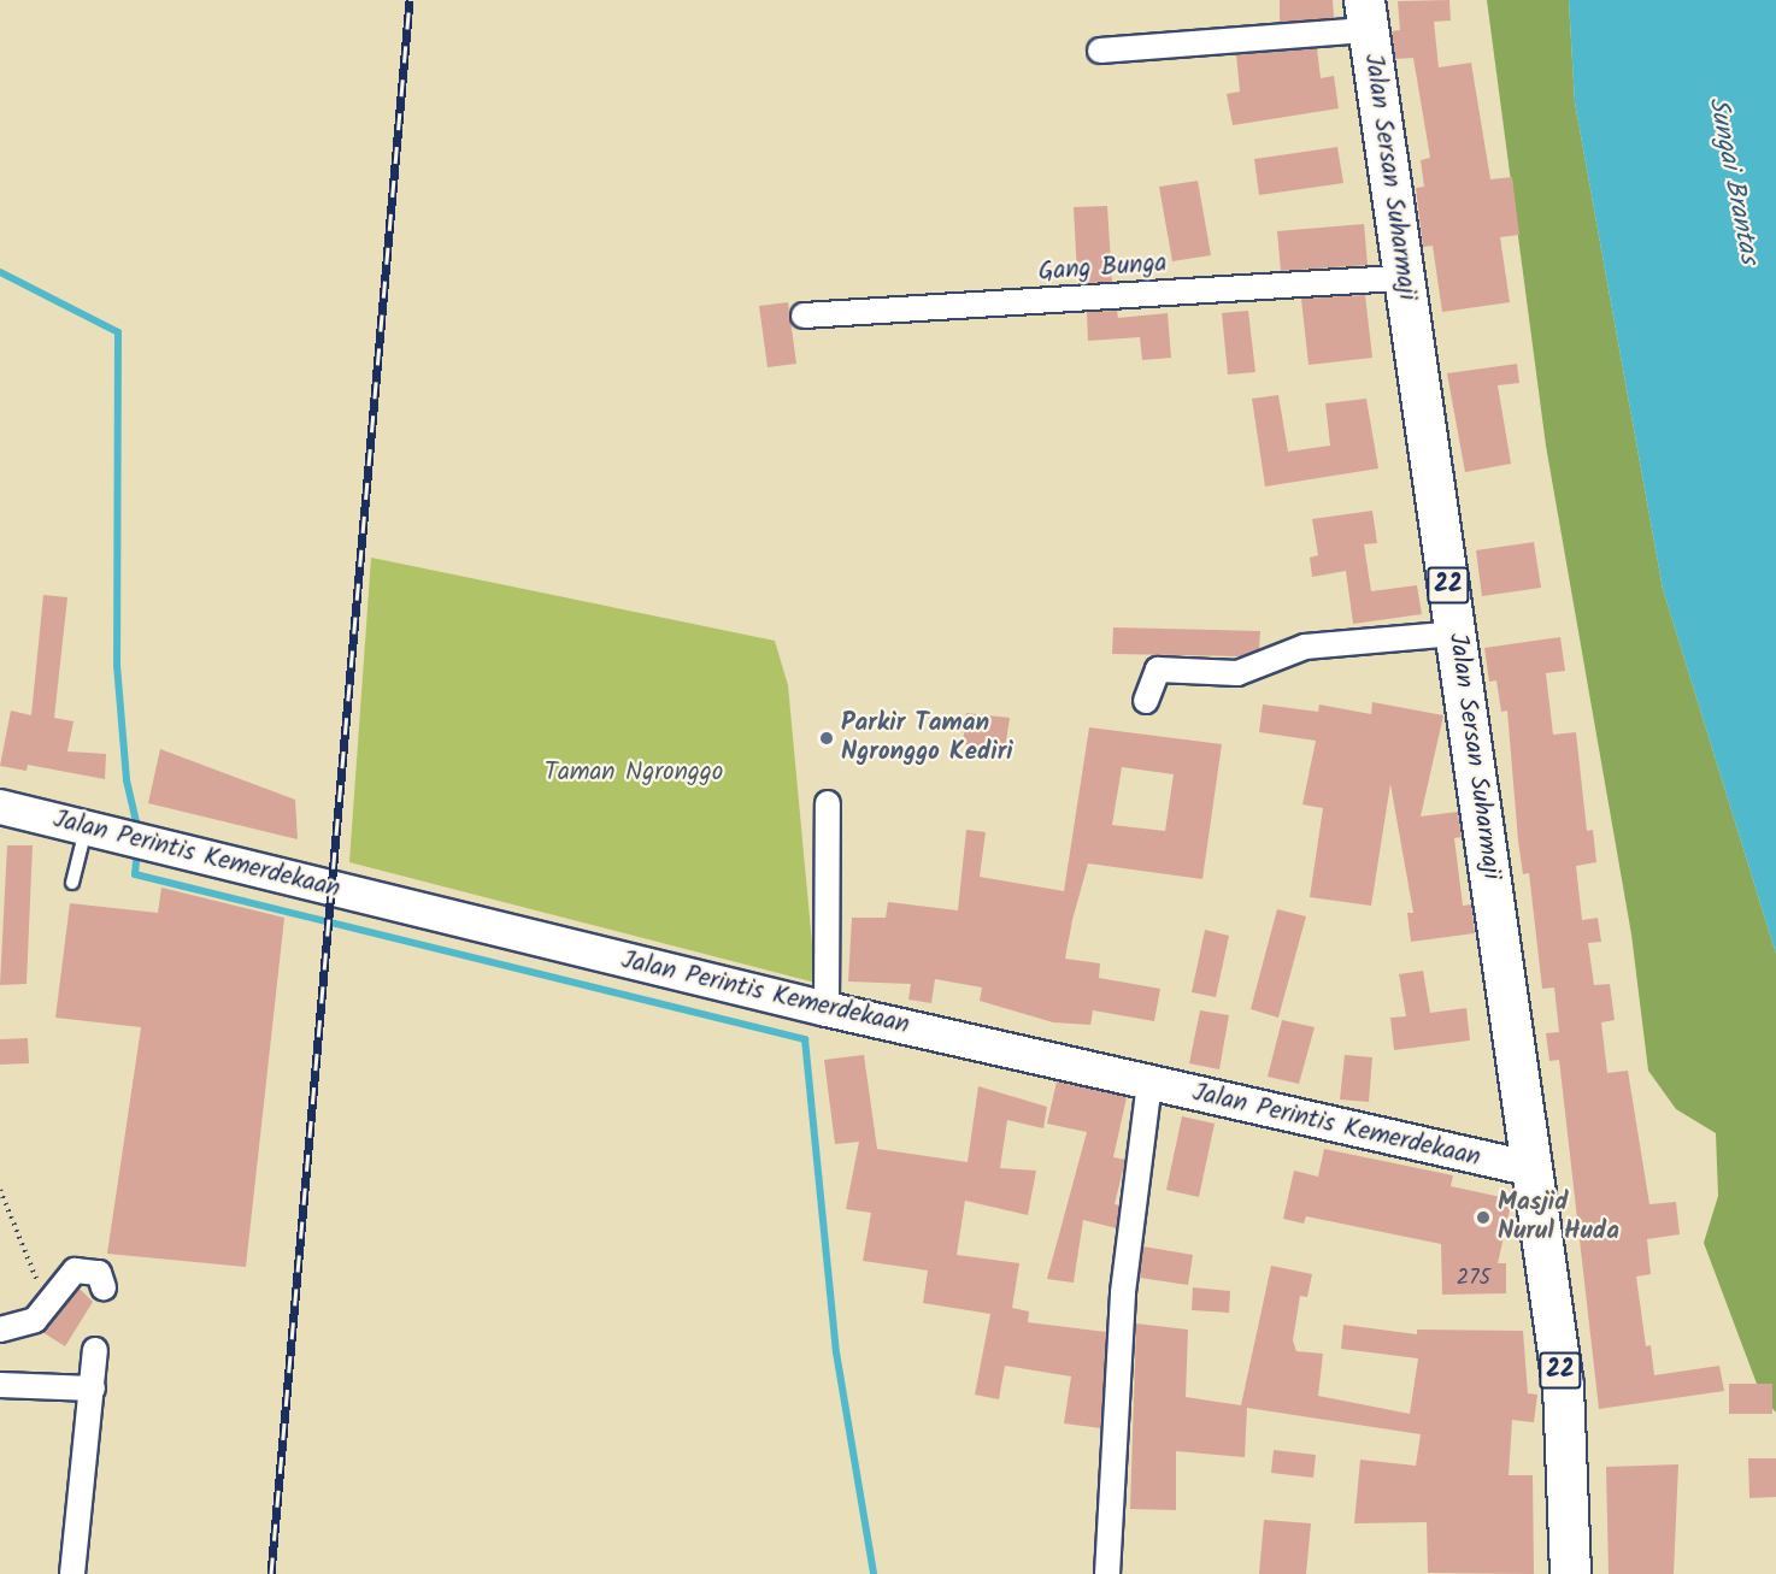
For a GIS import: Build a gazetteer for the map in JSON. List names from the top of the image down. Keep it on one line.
{"streets":{"highway":["Jalan Sersan Suharmaji","22"],"main road":["Jalan Perintis Kemerdekaan"],"street":["Gang Bunga"]},"crossings":[["Jalan Sersan Suharmaji","Gang Bunga"],["Jalan Sersan Suharmaji","22"],["Jalan Sersan Suharmaji","Jalan Perintis Kemerdekaan"],["22","Jalan Perintis Kemerdekaan"]],"water":["Sungai Brantas"],"parks":["Taman Ngronggo"],"places":["Parkir Taman Ngronggo Kediri","Masjid Nurul Huda"],"house_numbers":["275"]}
